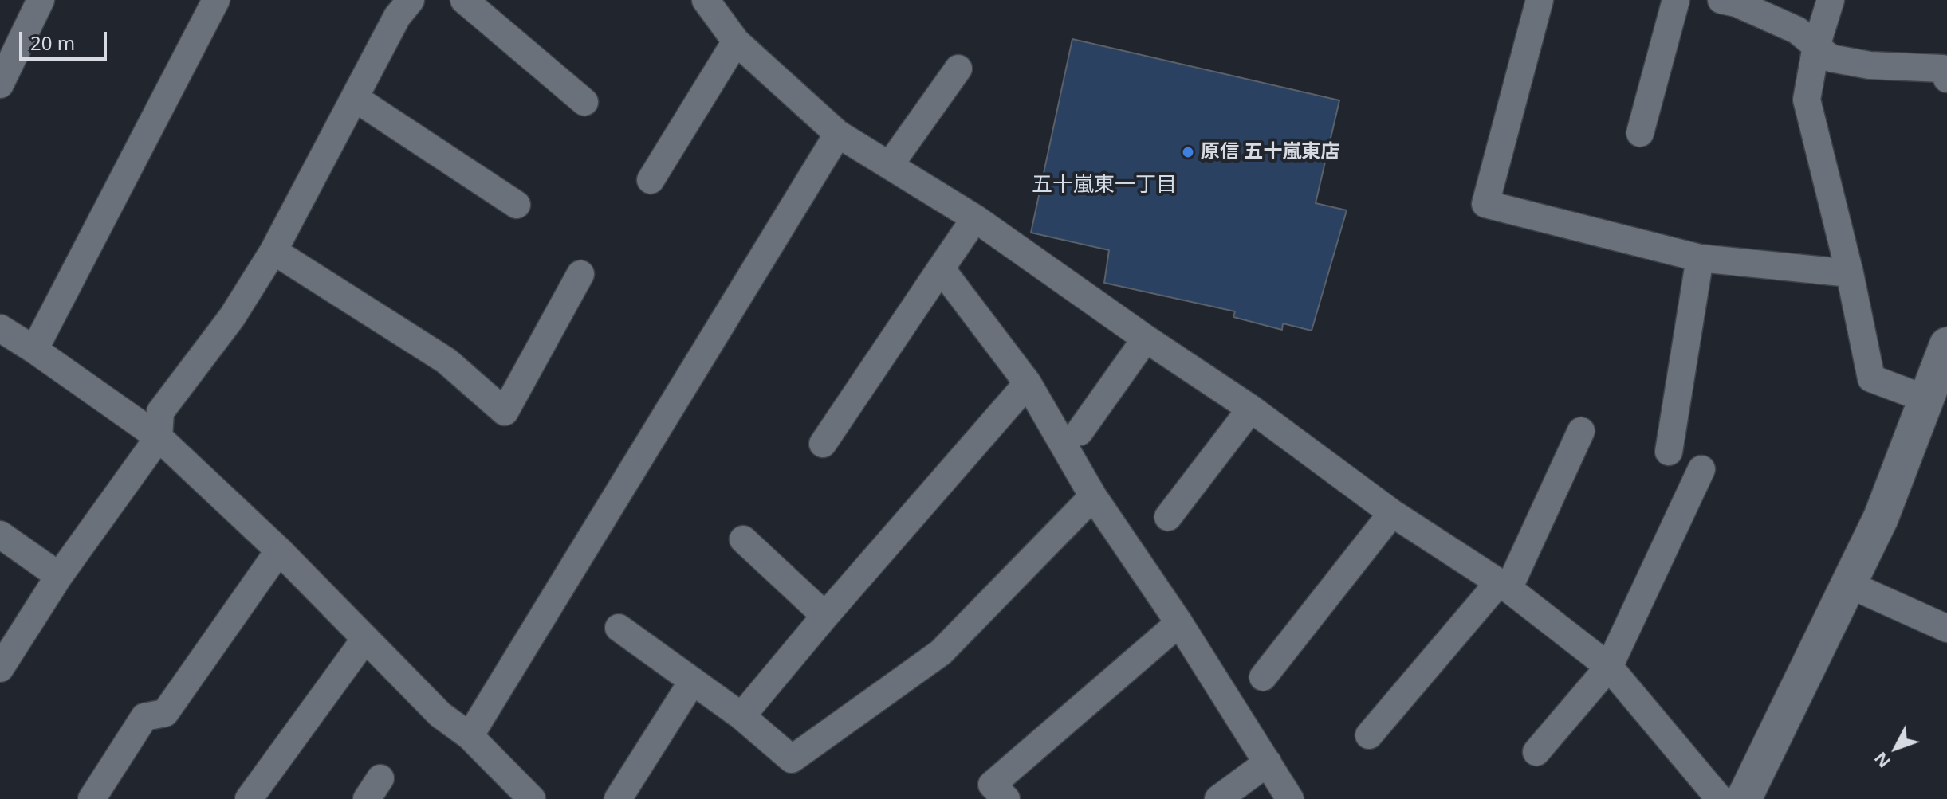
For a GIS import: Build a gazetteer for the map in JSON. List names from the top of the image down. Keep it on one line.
{"districts":["五十嵐東一丁目"],"places":["原信 五十嵐東店"],"scale_bar":"20 m","north":"bottom left"}
